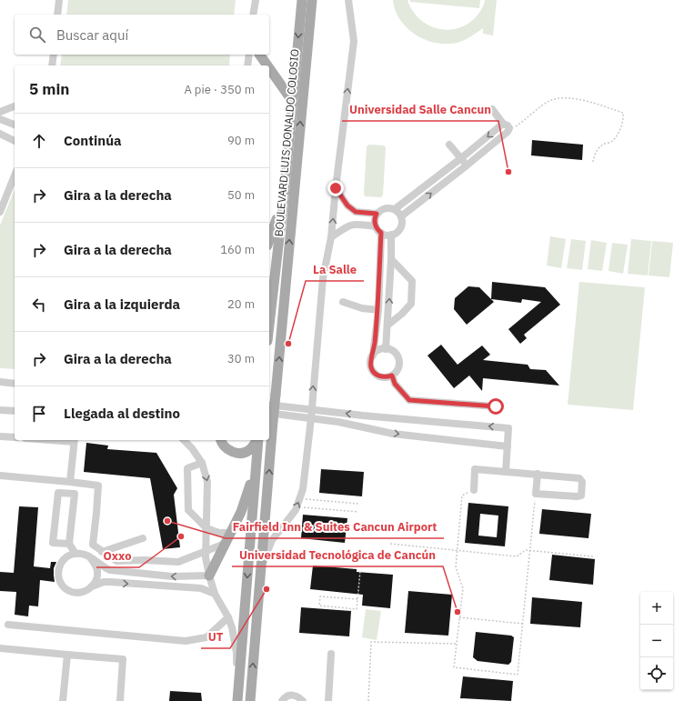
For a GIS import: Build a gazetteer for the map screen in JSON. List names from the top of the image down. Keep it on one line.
{"streets":{"main road":["BOULEVARD LUIS DONALDO COLOSIO"]},"places":["Universidad Salle Cancun","La Salle","Fairfield Inn & Suites Cancun Airport","Oxxo","UT","Universidad Tecnológica de Cancún"],"page":{"search":"Buscar aquí","heading":["5 min","A pie · 350 m"],"list":[["Continúa","90 m"],["Gira a la derecha","50 m"],["Gira a la derecha","160 m"],["Gira a la izquierda","20 m"],["Gira a la derecha","30 m"],"Llegada al destino"],"map_buttons":["+","−"]}}
